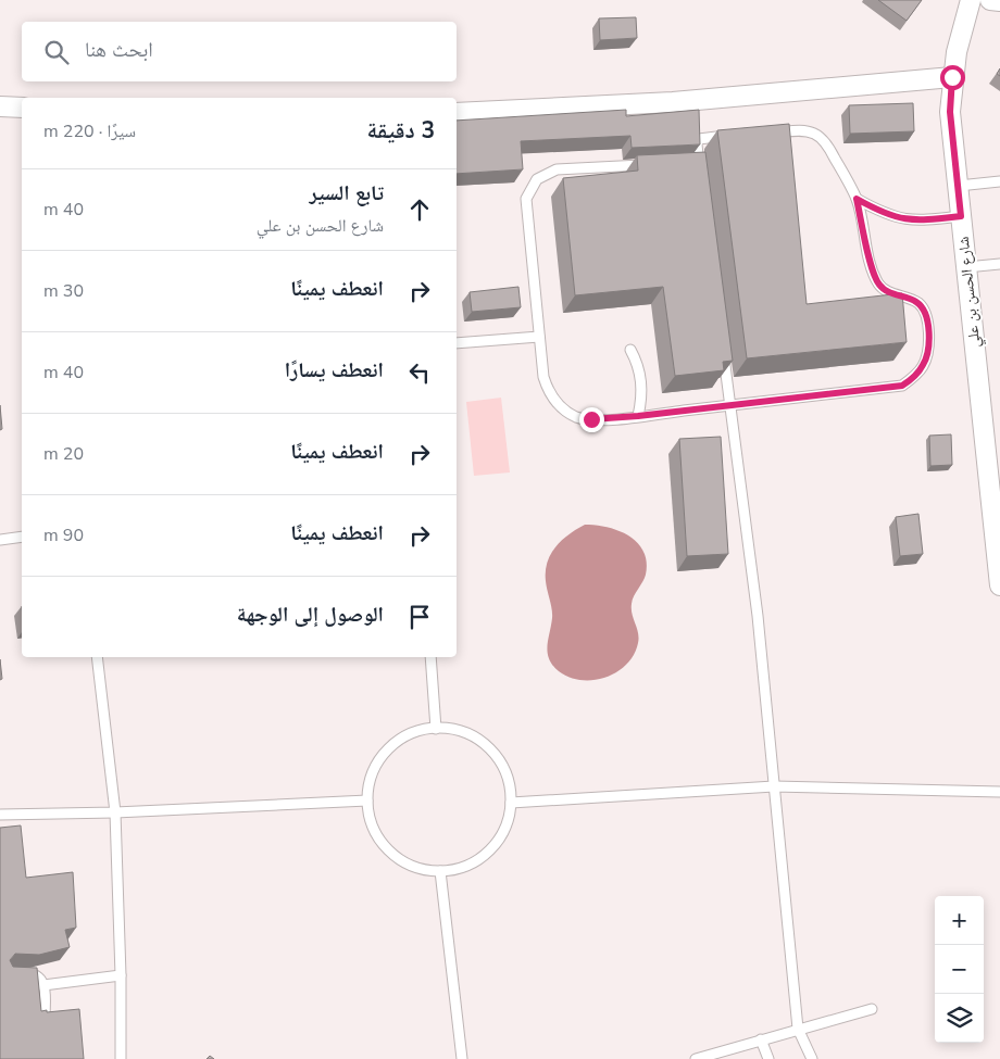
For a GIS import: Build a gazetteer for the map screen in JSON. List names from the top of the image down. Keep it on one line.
{"streets":{"street":["شارع الحسن بن علي"]},"page":{"search":"ابحث هنا","heading":["3 دقيقة","سيرًا · 220 m"],"list":[["تابع السير","شارع الحسن بن علي","40 m"],["انعطف يمينًا","30 m"],["انعطف يسارًا","40 m"],["انعطف يمينًا","20 m"],["انعطف يمينًا","90 m"],"الوصول إلى الوجهة"],"map_buttons":["+","−"]}}
